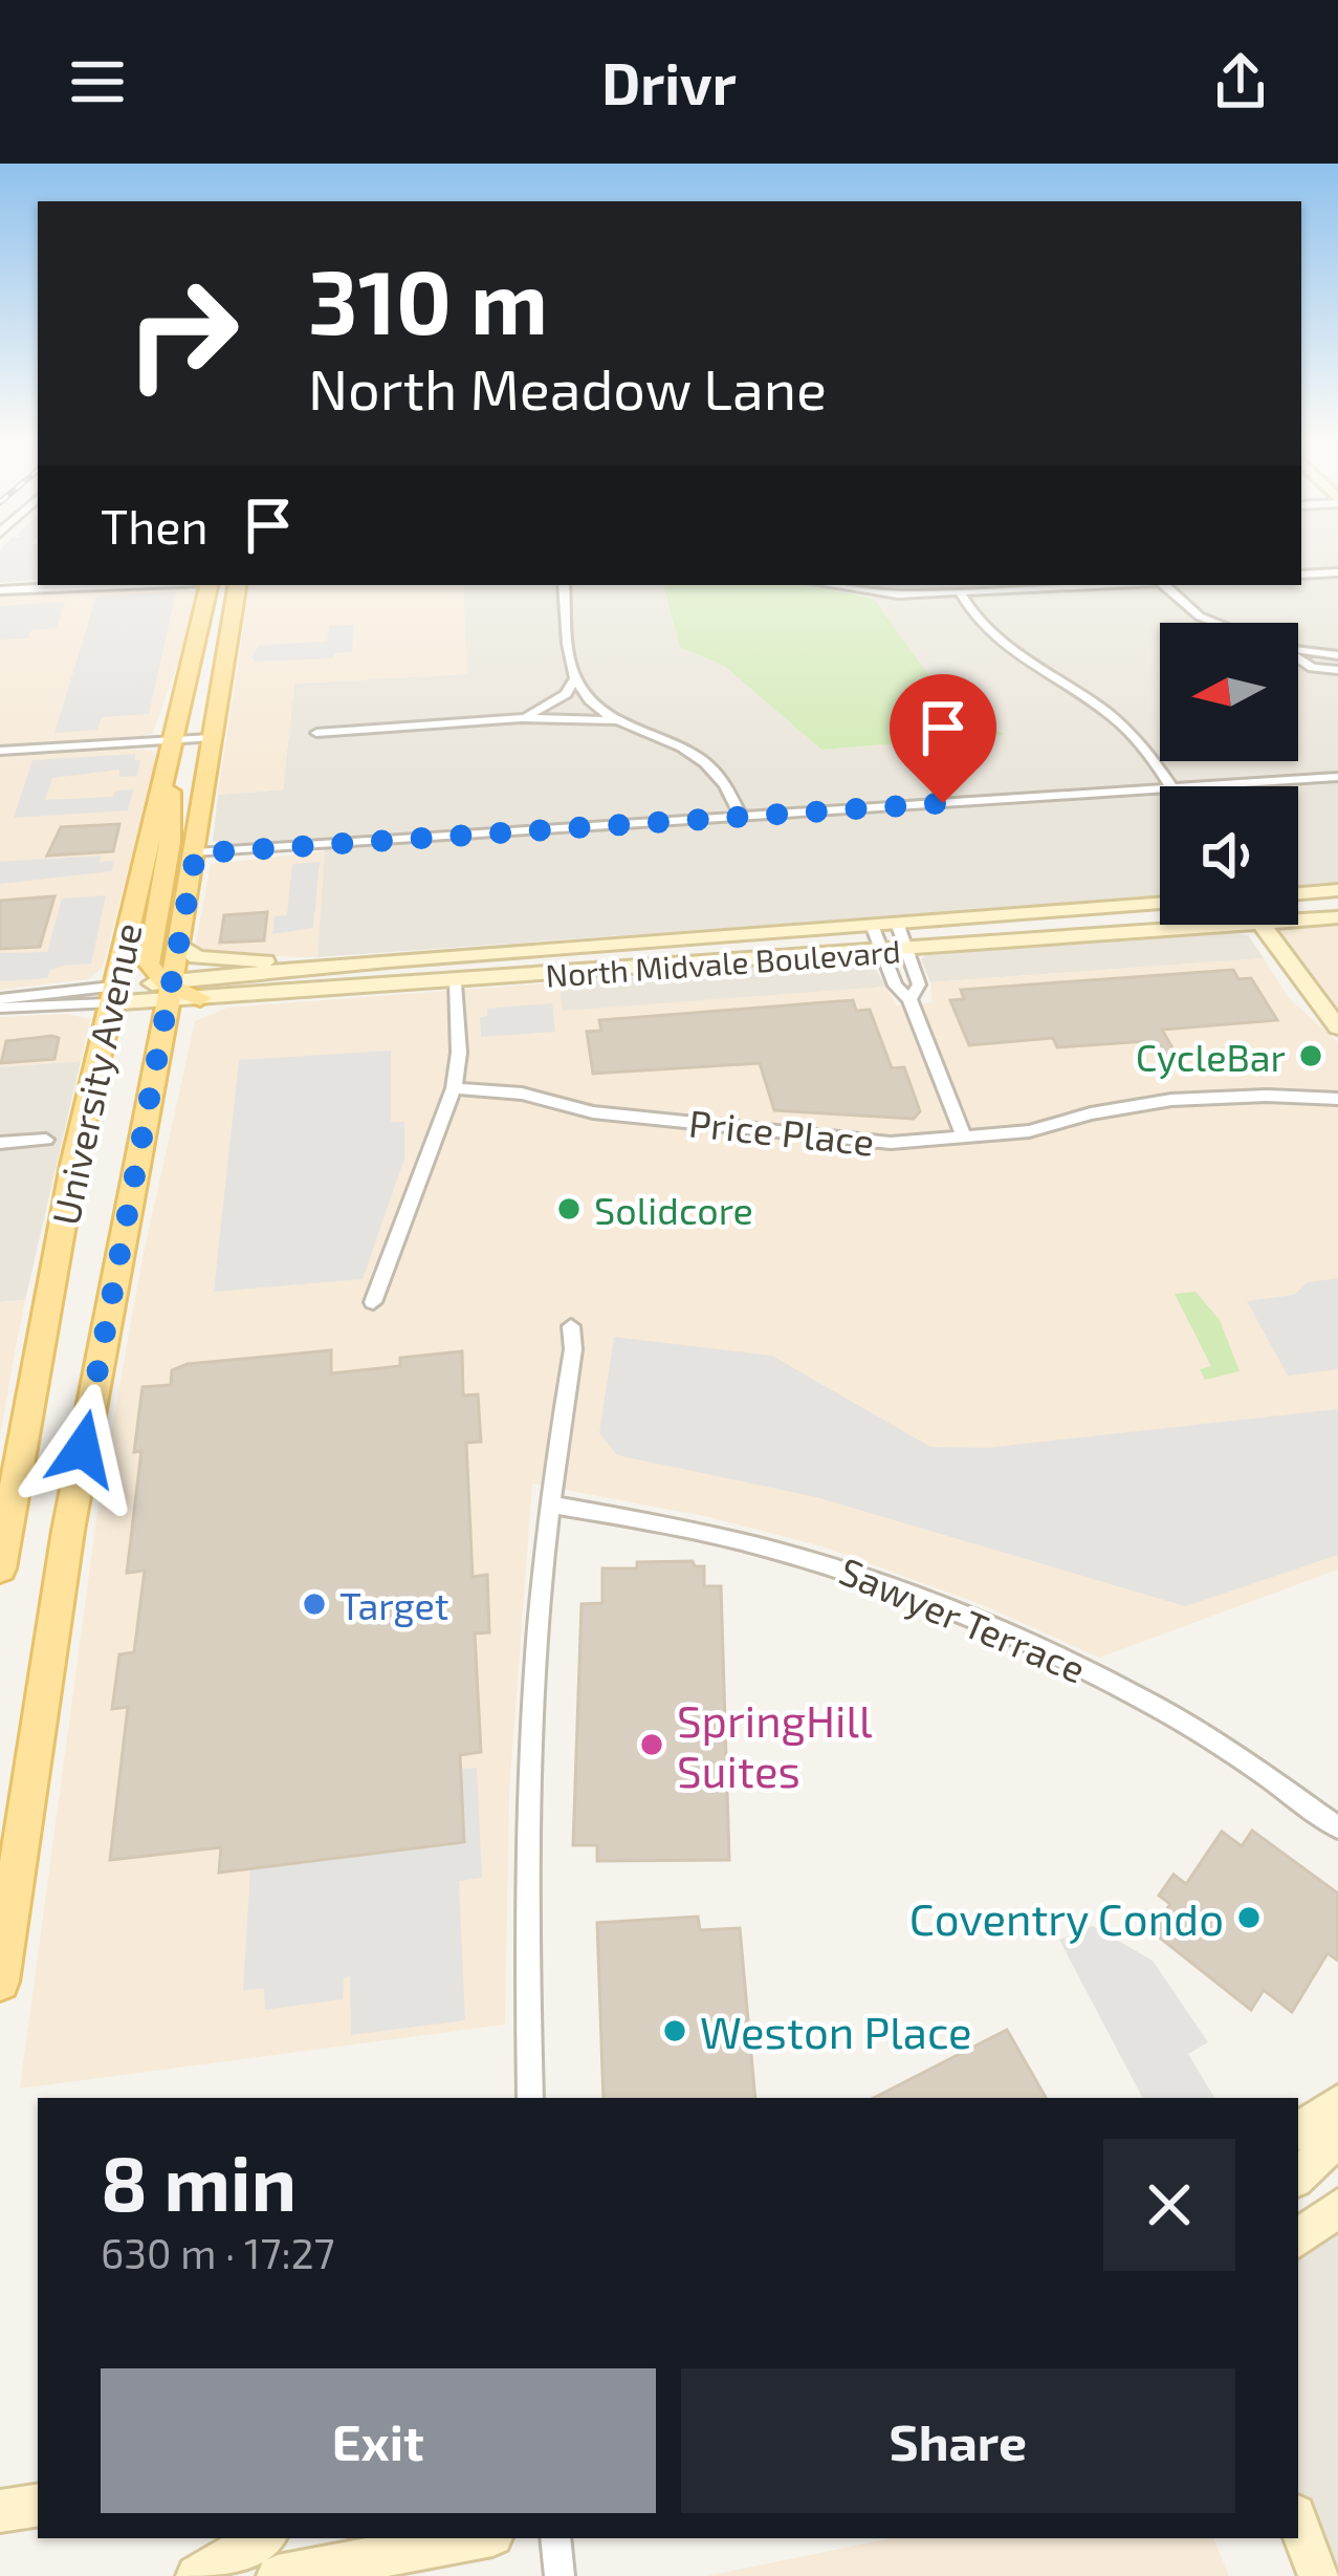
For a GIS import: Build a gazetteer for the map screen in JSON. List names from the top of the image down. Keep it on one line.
{"streets":{"main road":["North Midvale Boulevard","University Avenue"],"street":["Price Place","Sawyer Terrace"]},"crossings":[["North Midvale Boulevard","University Avenue"]],"places":["CycleBar","Solidcore","Target","SpringHill Suites","Coventry Condo","Weston Place"],"north":"left","page":{"header":"Drivr","turn":["310 m","North Meadow Lane"],"then":"Then","heading":["8 min","630 m · 17:27"],"buttons":["Exit","Share"]}}
